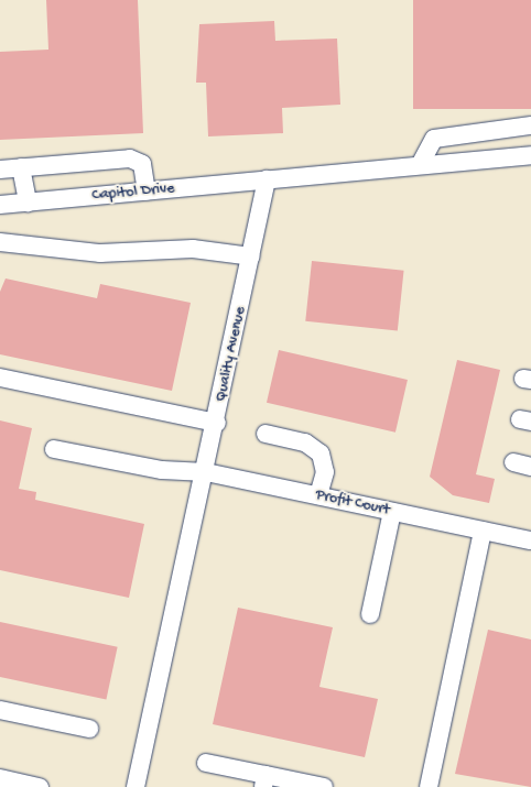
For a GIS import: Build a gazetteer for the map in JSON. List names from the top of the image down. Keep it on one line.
{"streets":{"street":["Capitol Drive","Quality Avenue","Profit Court"]},"crossings":[["Capitol Drive","Quality Avenue"],["Quality Avenue","Profit Court"]]}
